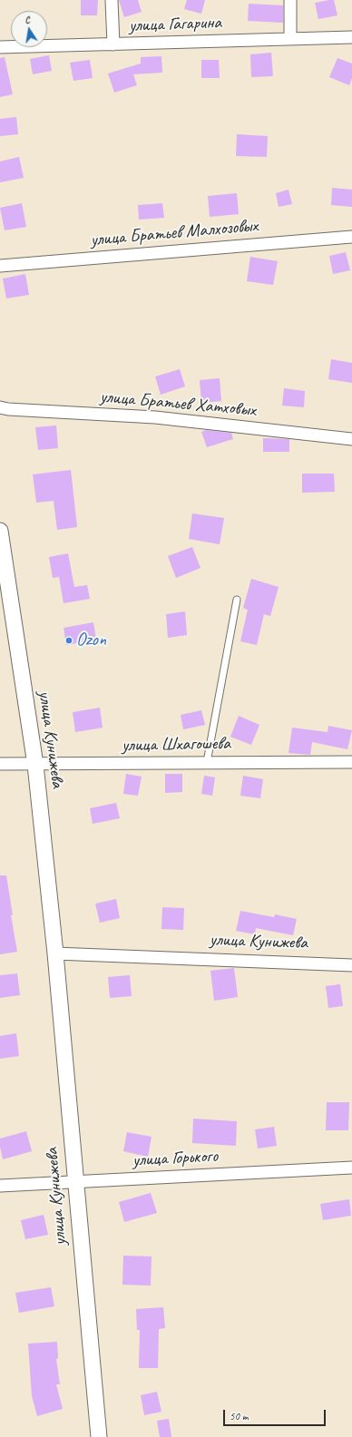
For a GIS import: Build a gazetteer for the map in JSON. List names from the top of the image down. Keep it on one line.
{"streets":{"street":["улица Гагарина","улица Братьев Малхозовых","улица Братьев Хатховых","улица Кунижева","улица Шхагошева","улица Горького"]},"crossings":[["улица Кунижева","улица Шхагошева"],["улица Кунижева","улица Горького"]],"places":["Ozon"],"scale_bar":"50 m","north":"top"}
